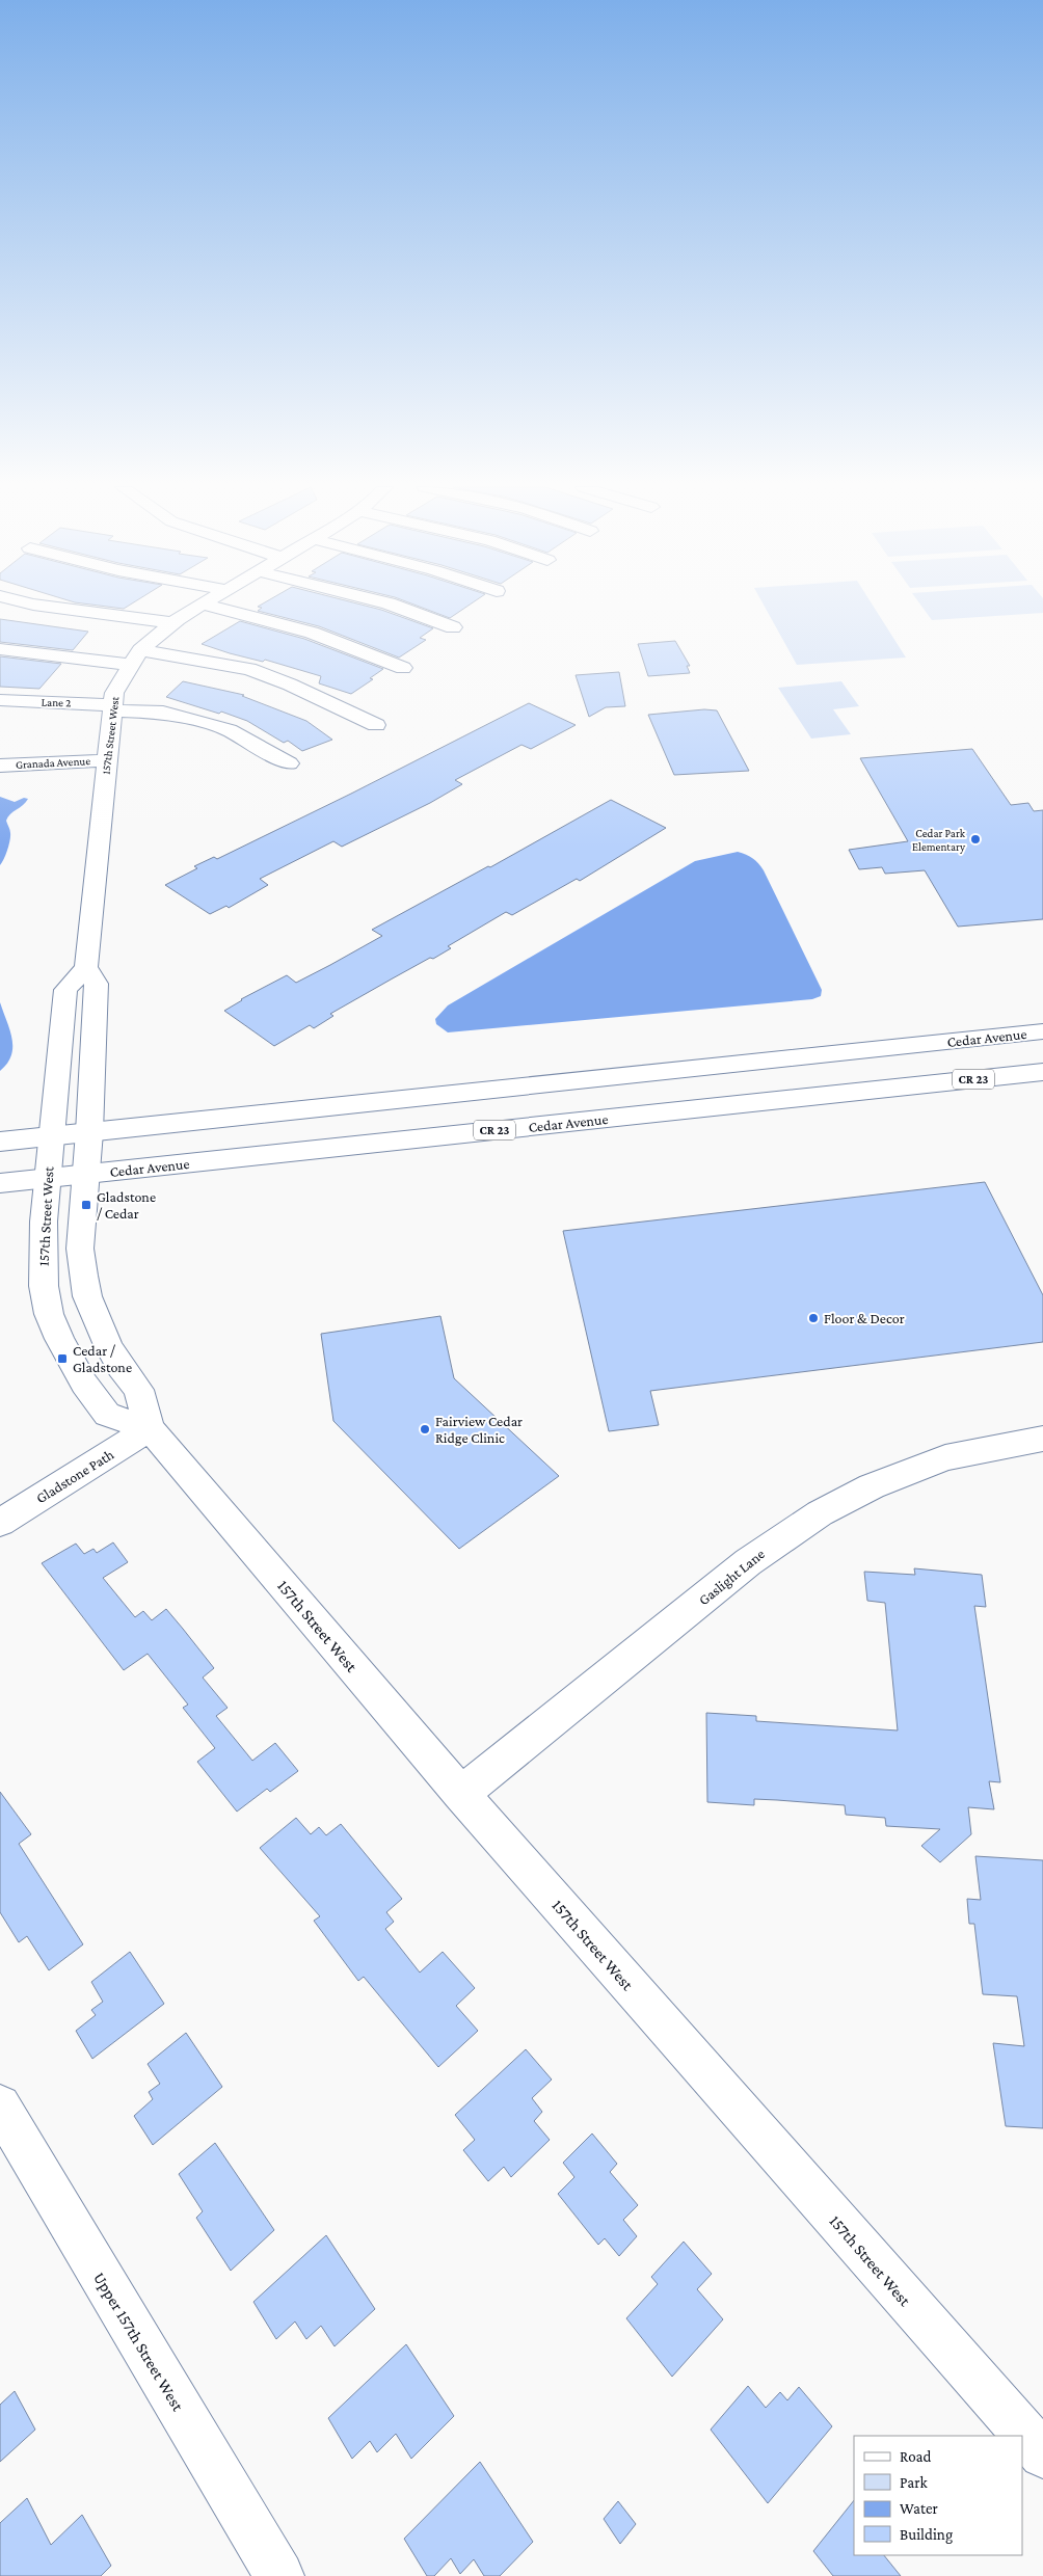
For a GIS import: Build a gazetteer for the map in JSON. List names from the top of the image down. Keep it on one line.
{"streets":{"street":["Lane 2","157th Street West","Granada Avenue","Cedar Avenue","CR 23","Gladstone Path","Gaslight Lane","Upper 157th Street West"]},"crossings":[["Lane 2","157th Street West"],["157th Street West","Granada Avenue"],["157th Street West","Cedar Avenue"],["157th Street West","Gladstone Path"],["157th Street West","Gaslight Lane"]],"places":{"other":["Cedar Park Elementary","Floor & Decor","Fairview Cedar Ridge Clinic"],"transit":["Gladstone / Cedar","Cedar / Gladstone"]},"legend":["Road","Park","Water","Building"]}
